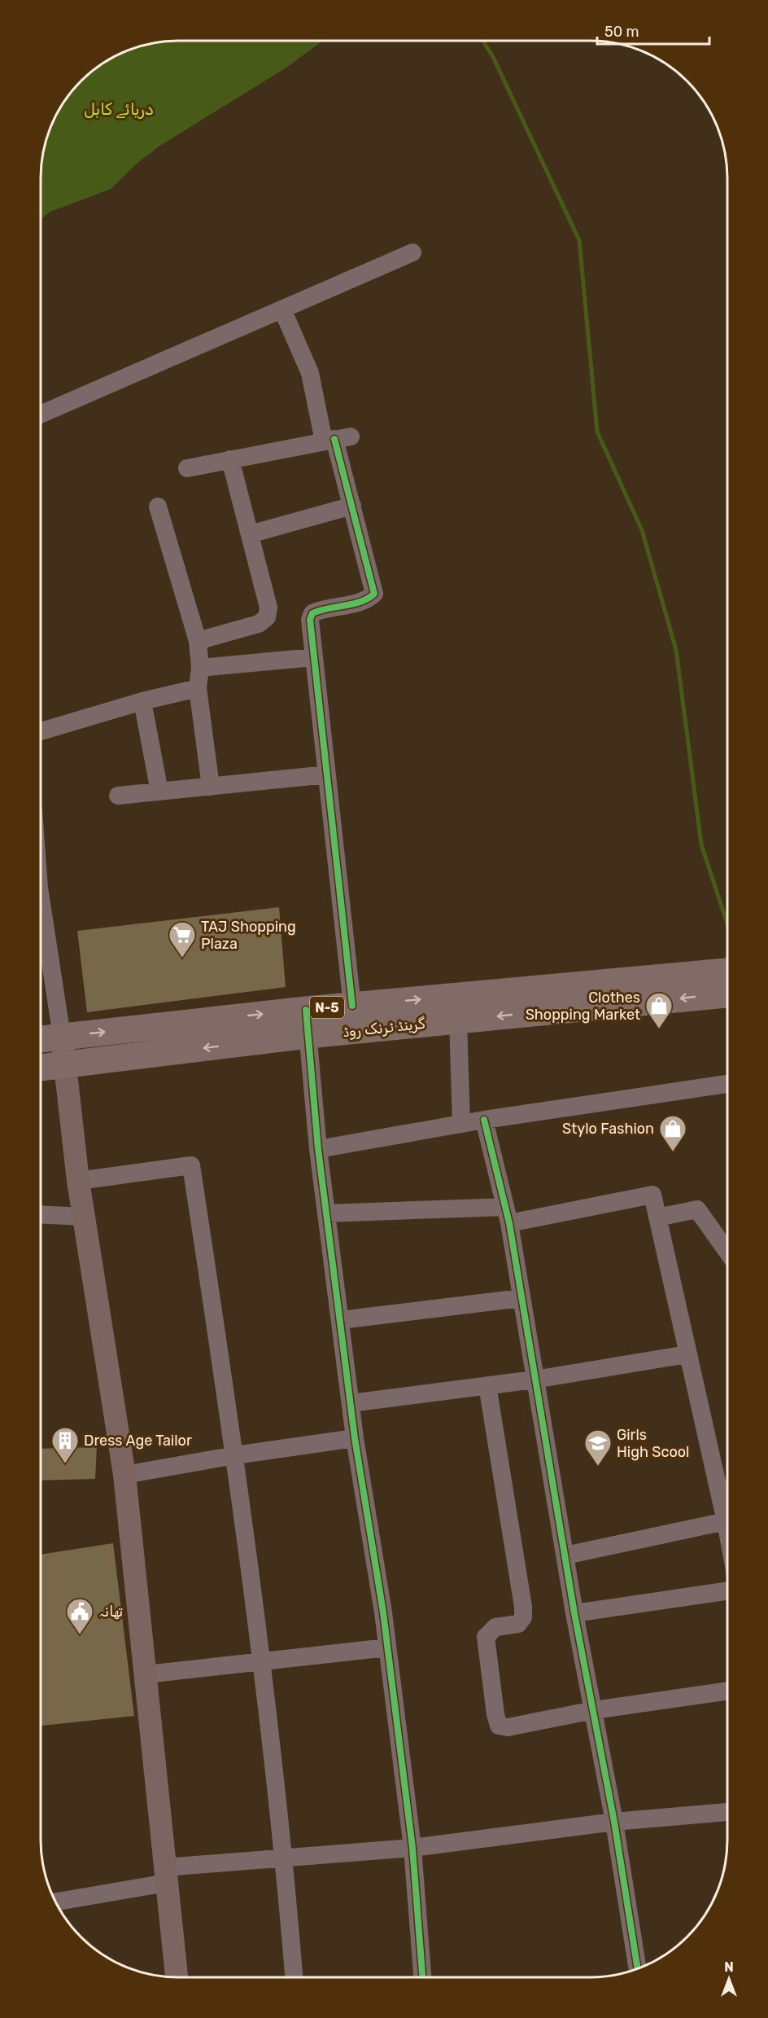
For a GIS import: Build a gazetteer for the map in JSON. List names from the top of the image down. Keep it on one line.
{"streets":{"highway":["N-5","گرینڈ ٹرنک روڈ"]},"water":["دریائے کابل"],"places":{"supermarket":["TAJ Shopping Plaza"],"shop":["Clothes Shopping Market","Stylo Fashion"],"building":["Dress Age Tailor"],"school or university":["Girls High Scool"],"public building":["تھانہ"]},"scale_bar":"50 m","north":"top"}
